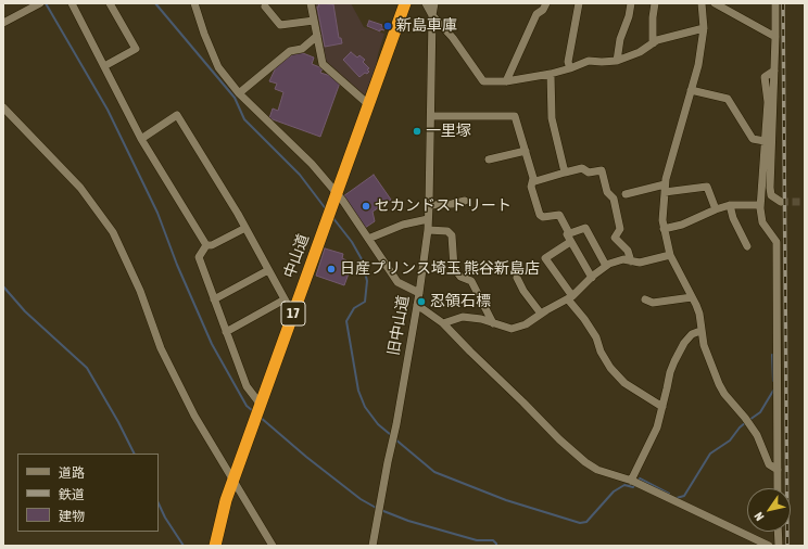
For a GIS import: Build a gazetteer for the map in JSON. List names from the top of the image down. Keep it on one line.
{"streets":{"highway":["中山道","17"],"street":["旧中山道"]},"places":["新島車庫","一里塚","セカンドストリート","日産プリンス埼玉 熊谷新島店","忍領石標"],"legend":["道路","鉄道","建物"],"north":"bottom left"}
